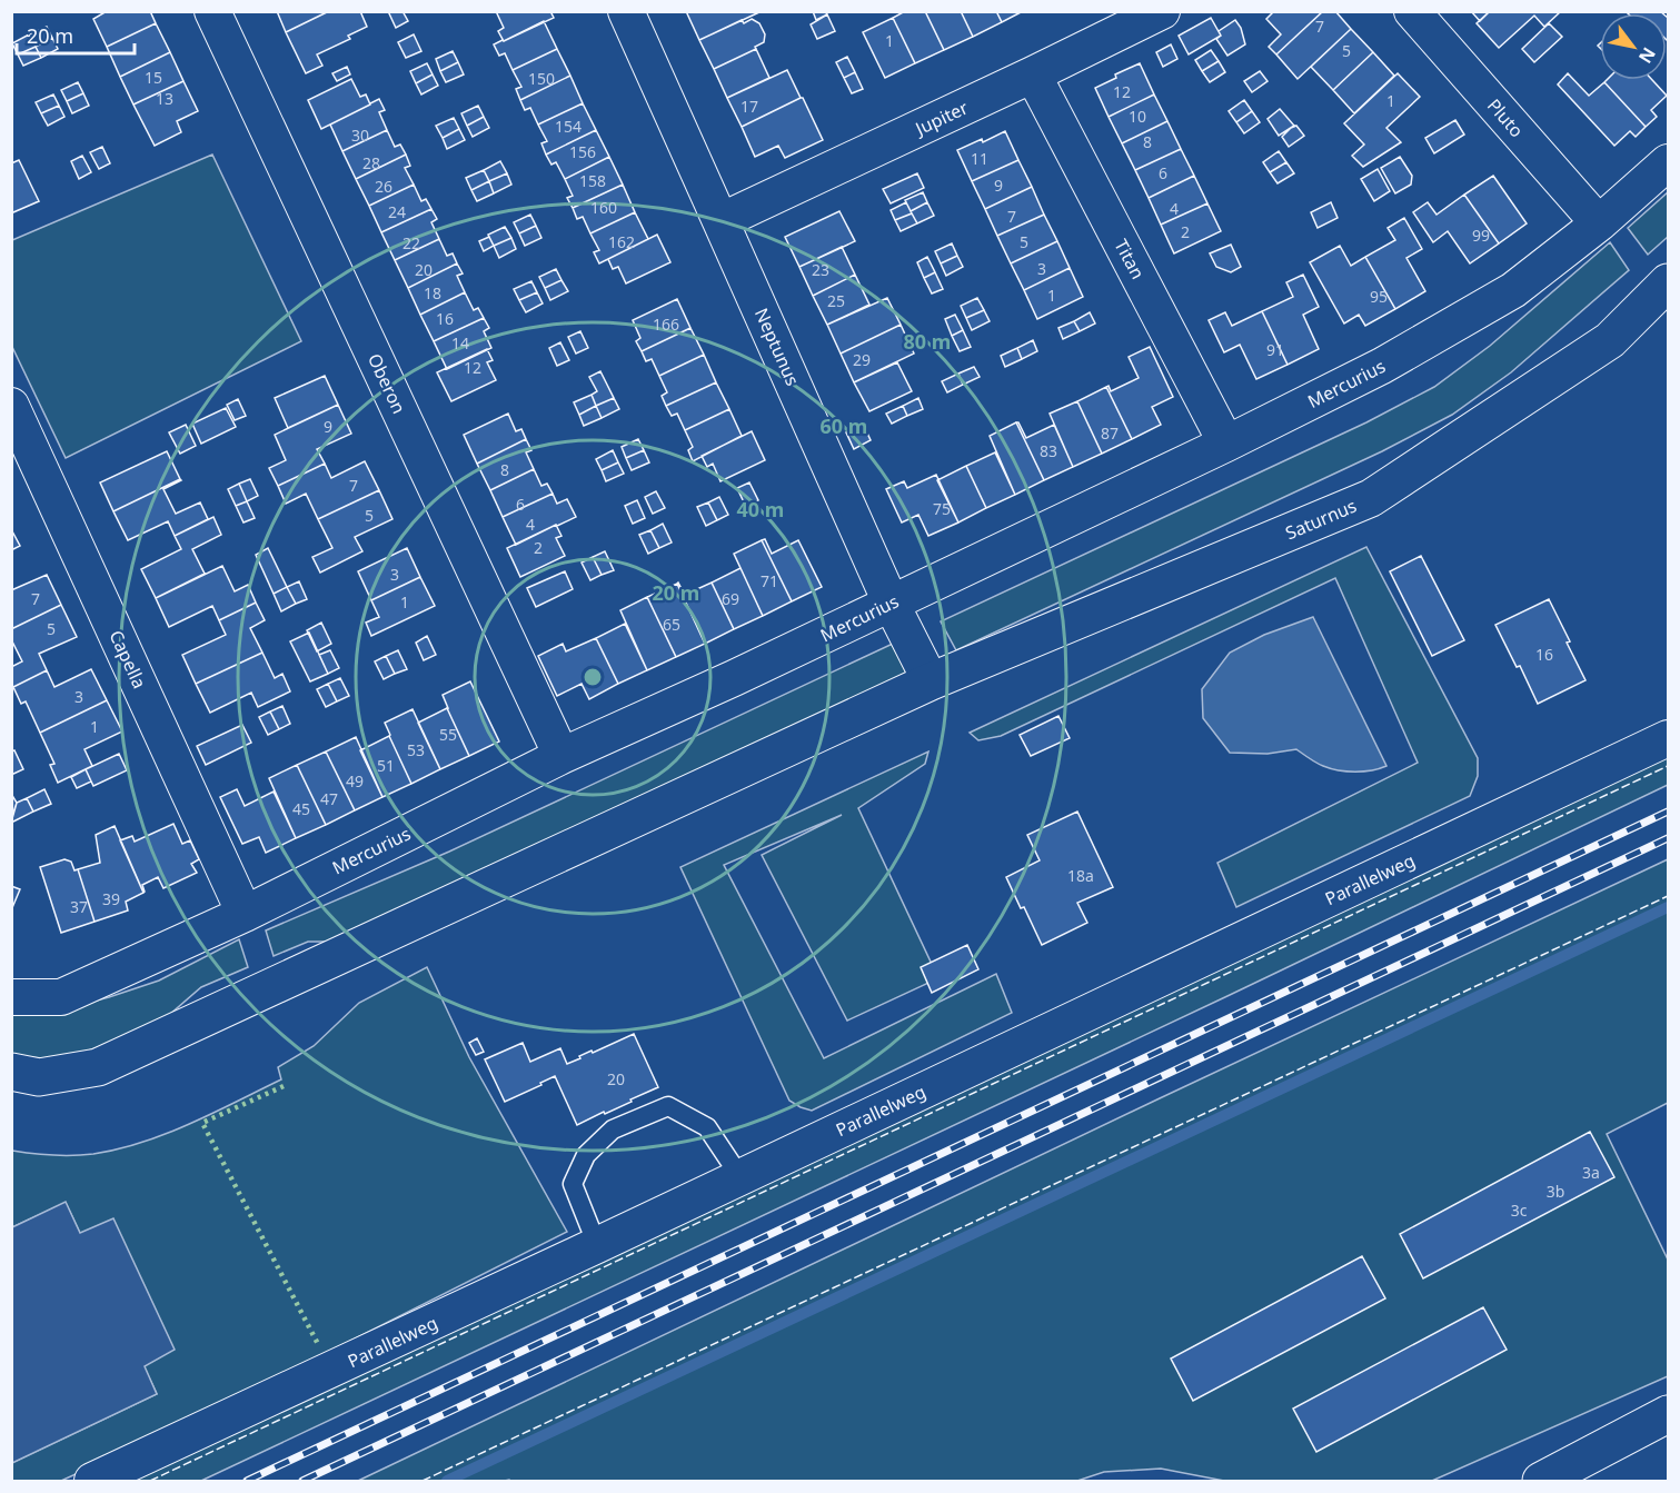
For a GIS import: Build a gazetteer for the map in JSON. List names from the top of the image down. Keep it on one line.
{"streets":{"street":["Jupiter","Pluto","Titan","Neptunus","Oberon","Mercurius","Saturnus","Capella","Parallelweg"]},"crossings":[["Jupiter","Titan"],["Jupiter","Neptunus"],["Pluto","Mercurius"],["Titan","Mercurius"],["Neptunus","Mercurius"],["Neptunus","Saturnus"],["Oberon","Mercurius"],["Mercurius","Capella"]],"house_numbers":["7","1","5","15","150","12","13","1","17","10","154","30","8","156","11","28","6","158","9","26","160","4","24","7","2","99","162","5","22","3","20","23","18","1","95","25","16","166","14","91","29","12","9","87","83","8","7","6","75","5","4","2","3","71","7","69","1","65","5","16","3","1","55","53","51","49","47","45","18a","39","37","20","3a","3b","3c"],"scale_bar":"20 m","north":"bottom right","rings":["80 m","60 m","40 m","20 m"]}
